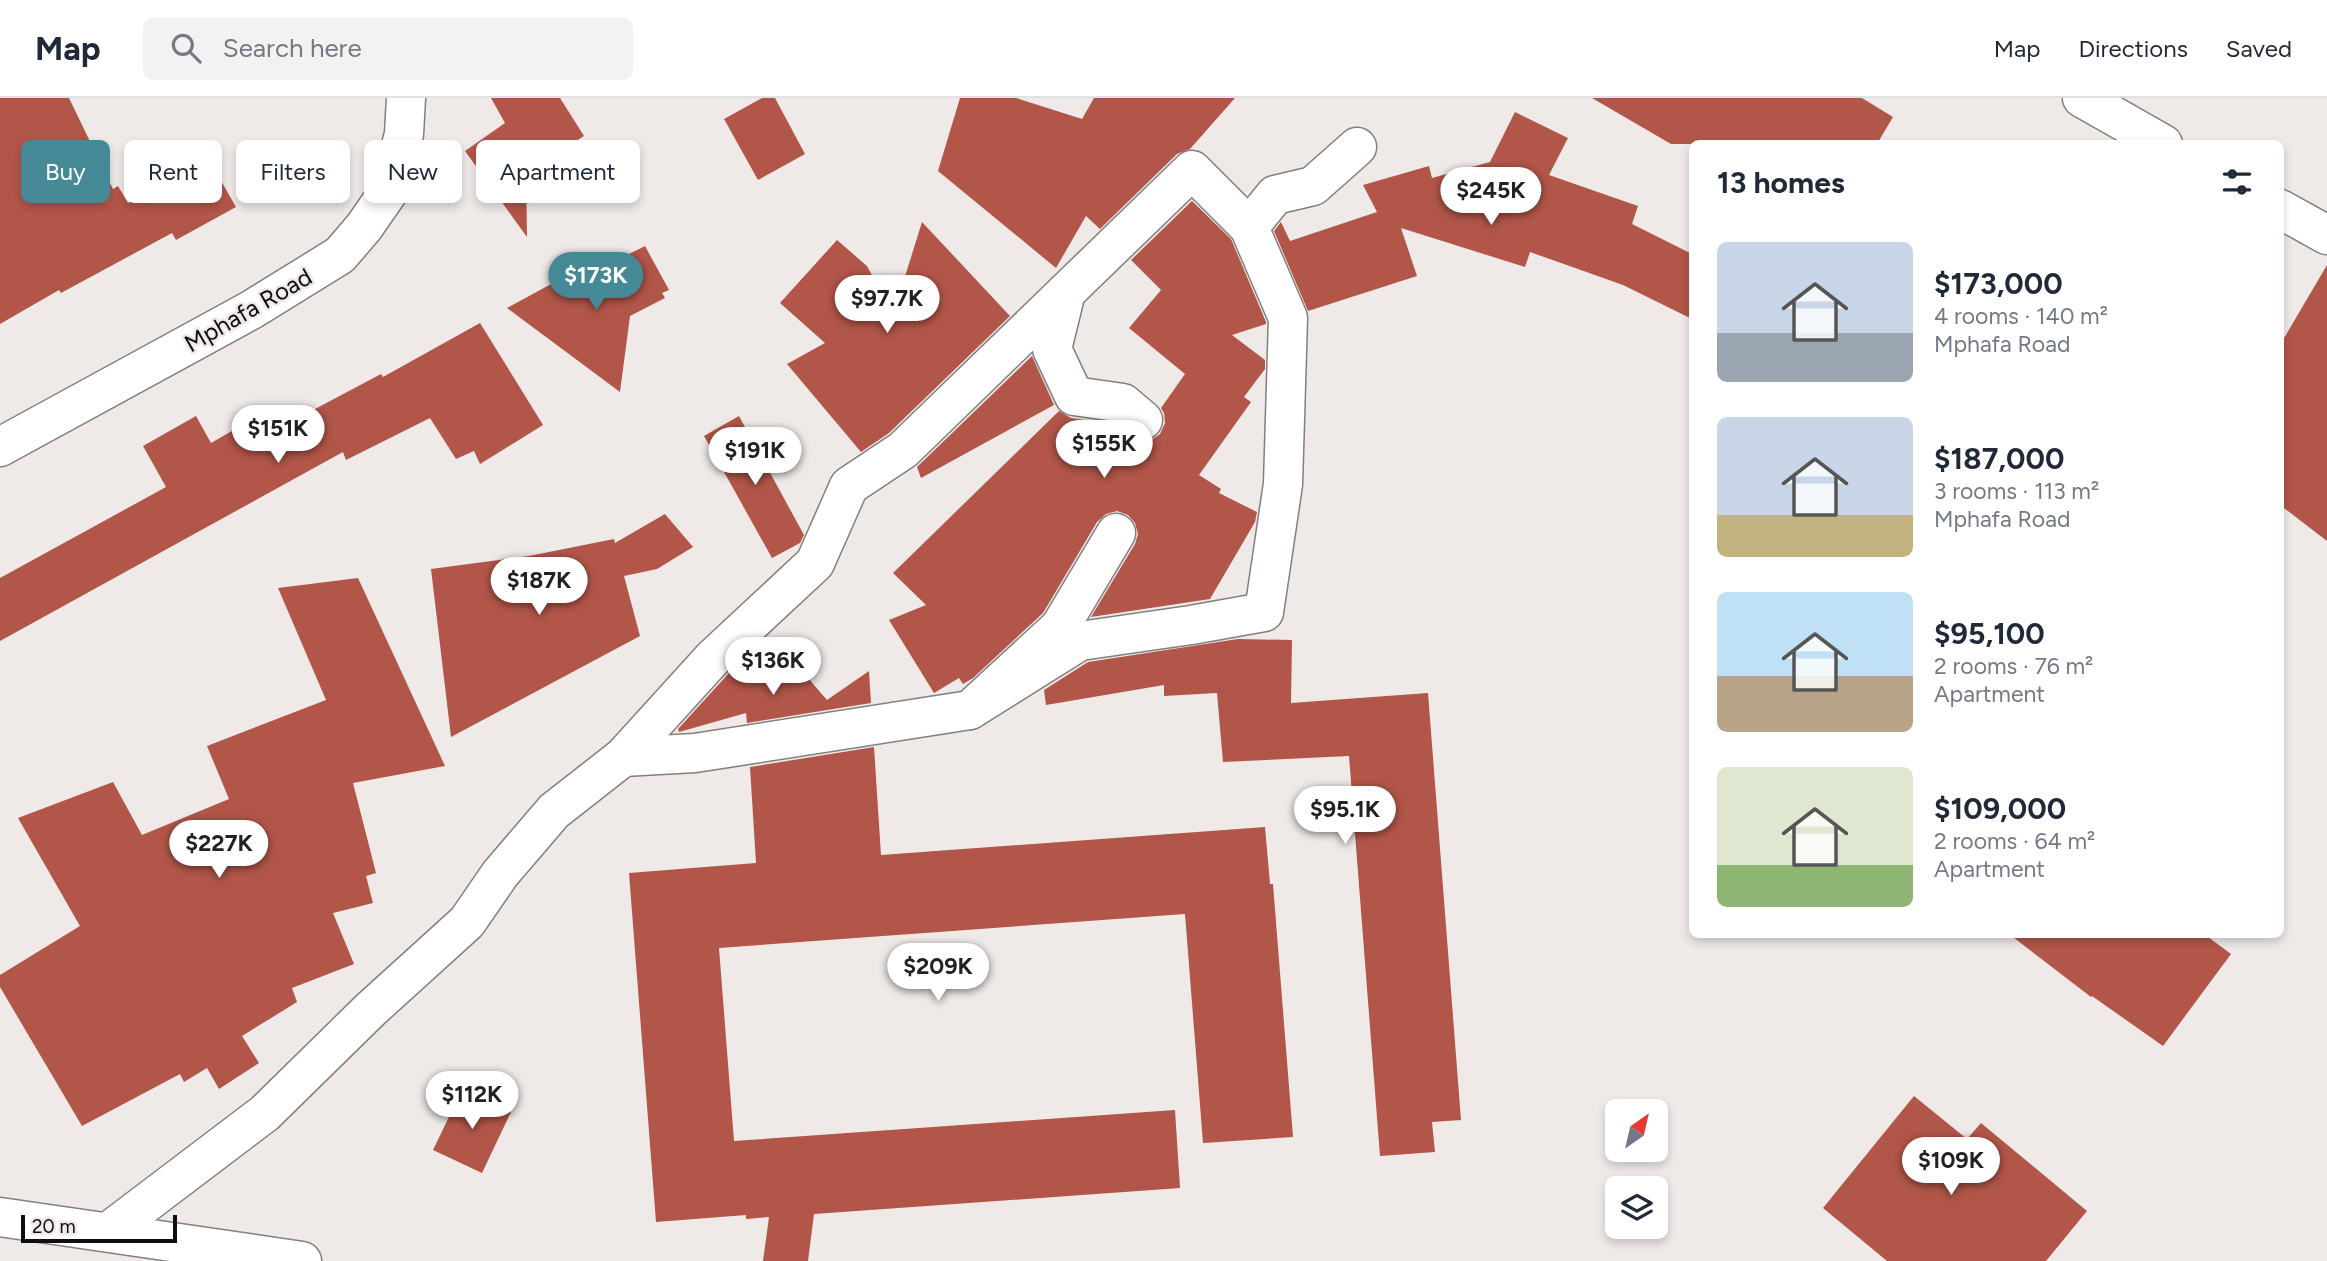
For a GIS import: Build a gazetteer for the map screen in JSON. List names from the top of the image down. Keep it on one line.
{"streets":{"street":["Mphafa Road"]},"scale_bar":"20 m","north":"top right","page":{"header":"Map","search":"Search here","nav":["Map","Directions","Saved"],"chip":["Buy","Rent","Filters","New","Apartment"],"heading":"13 homes","price":["$245K","$173K","$97.7K","$151K","$155K","$191K","$187K","$136K","$95.1K","$227K","$209K","$112K","$109K"],"list":[{"name":"$173,000","note":"4 rooms · 140 m² · Mphafa Road"},{"name":"$187,000","note":"3 rooms · 113 m² · Mphafa Road"},{"name":"$95,100","note":"2 rooms · 76 m² · Apartment"},{"name":"$109,000","note":"2 rooms · 64 m² · Apartment"}],"scale":"20 m"}}
